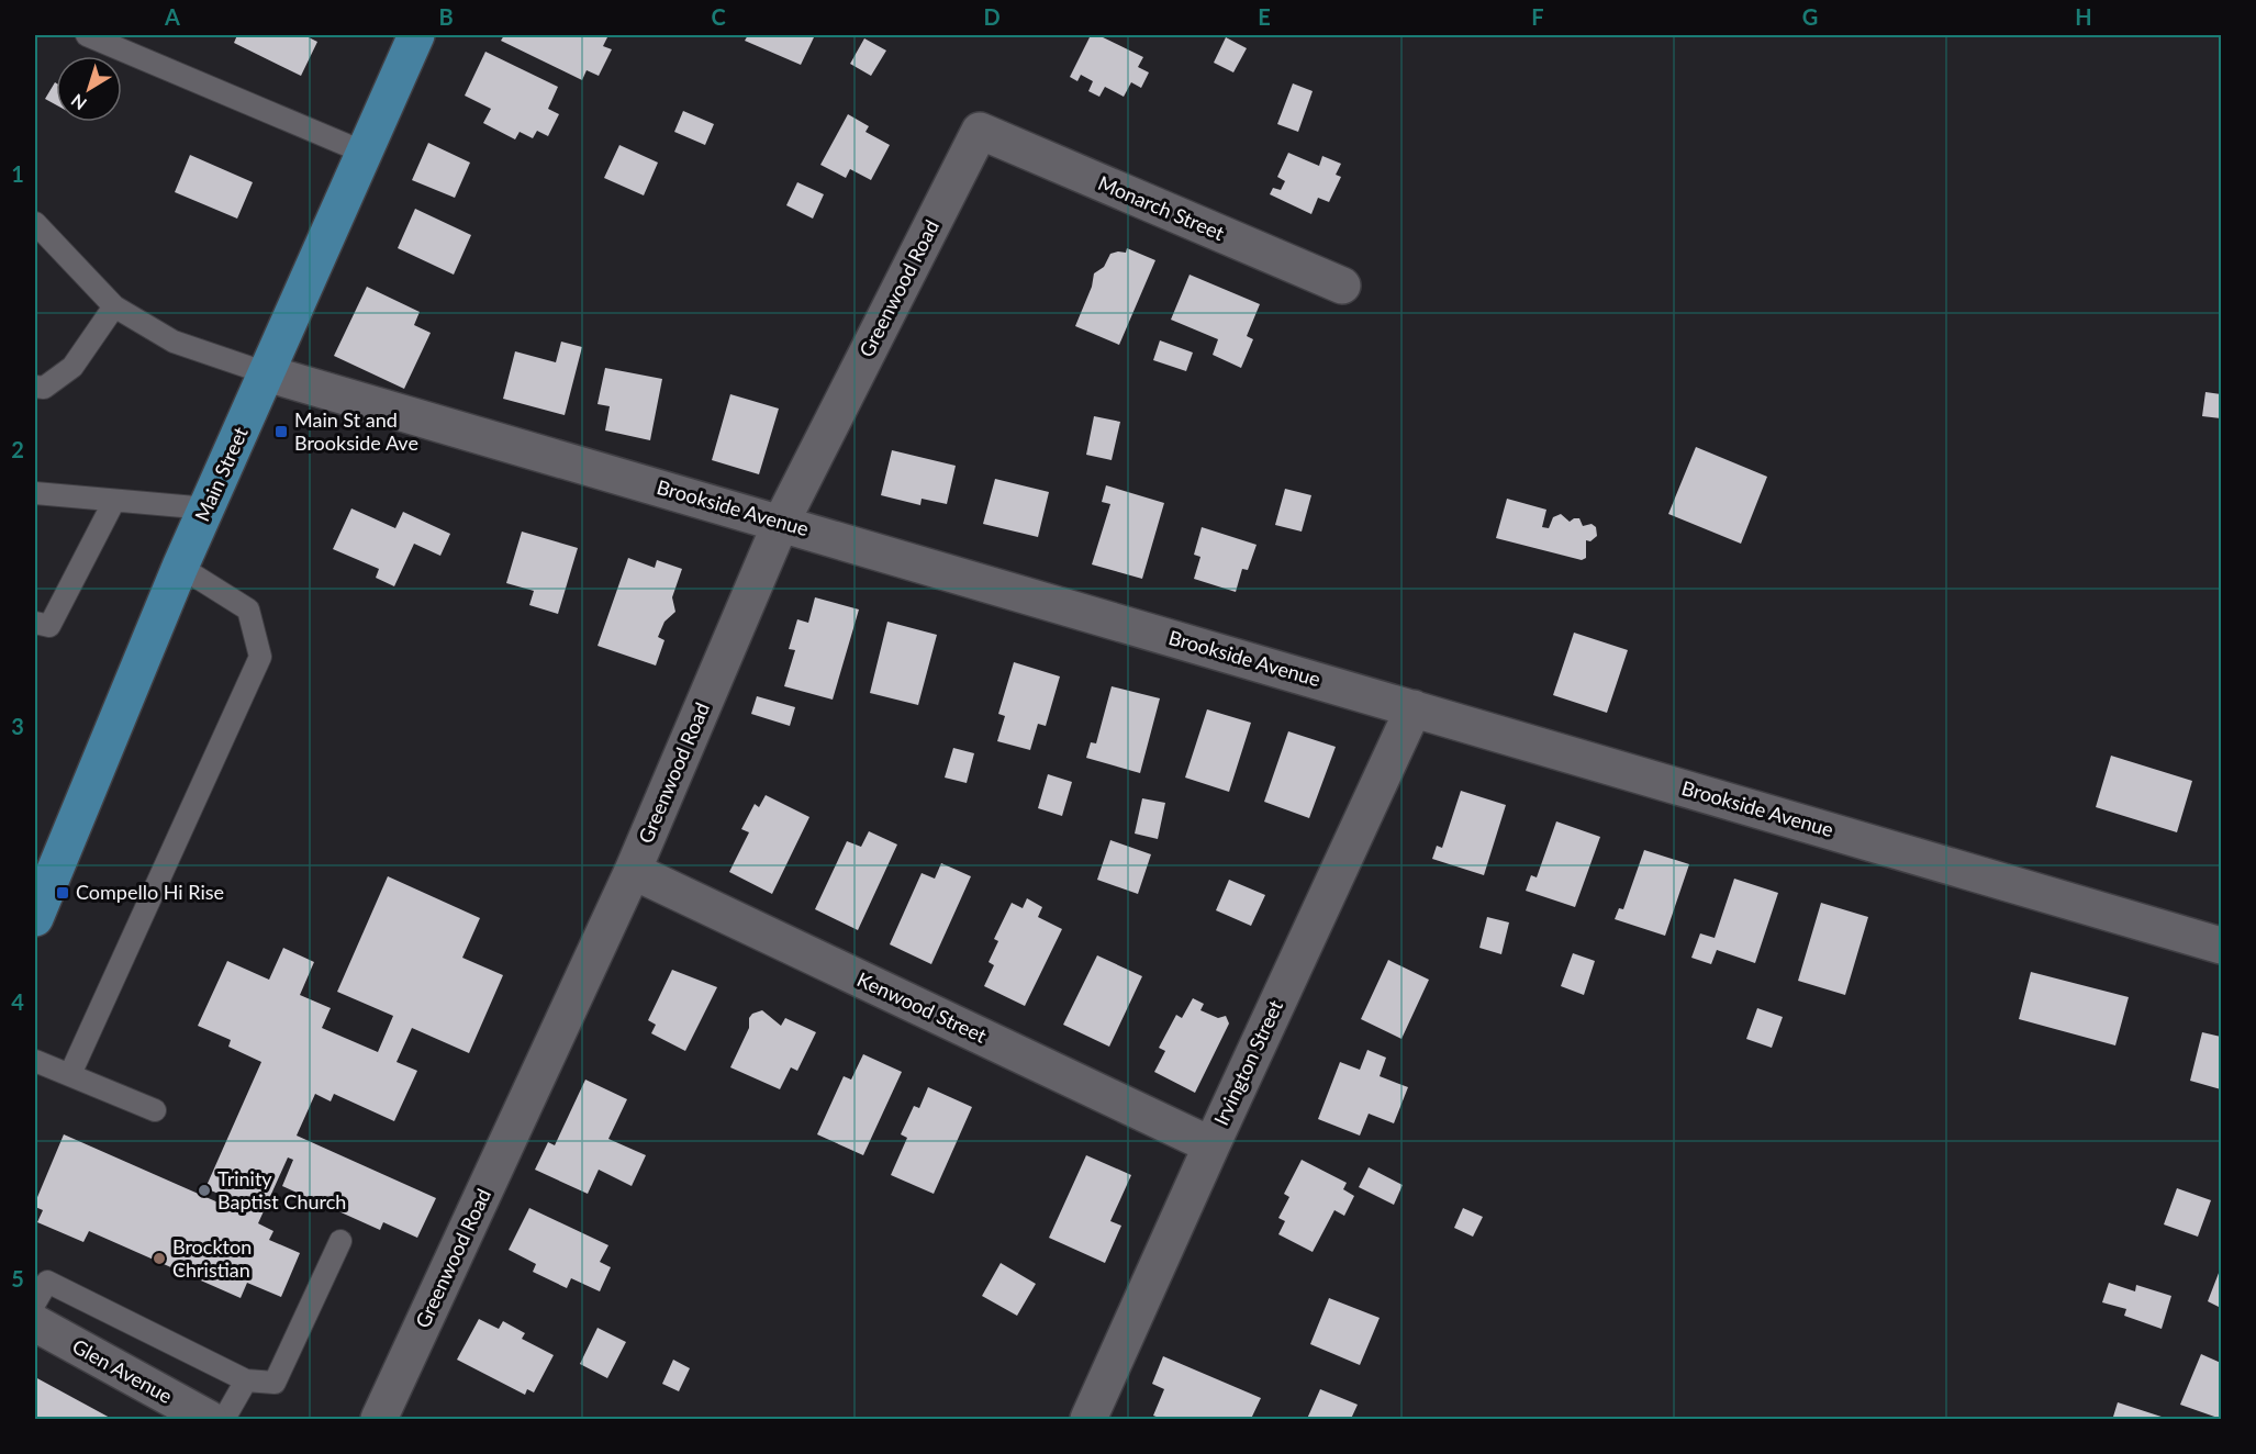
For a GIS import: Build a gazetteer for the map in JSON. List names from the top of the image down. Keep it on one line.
{"streets":{"main road":["Main Street"],"street":["Monarch Street","Greenwood Road","Brookside Avenue","Kenwood Street","Irvington Street","Glen Avenue"]},"crossings":[["Monarch Street","Greenwood Road"],["Greenwood Road","Brookside Avenue"],["Greenwood Road","Kenwood Street"],["Main Street","Brookside Avenue"],["Brookside Avenue","Irvington Street"],["Kenwood Street","Irvington Street"]],"places":{"transit":["Main St and Brookside Ave","Compello Hi Rise"],"other":["Trinity Baptist Church","Brockton Christian"]},"north":"bottom left","grid":{"columns":["A","B","C","D","E","F","G","H"],"rows":["1","2","3","4","5"]}}
